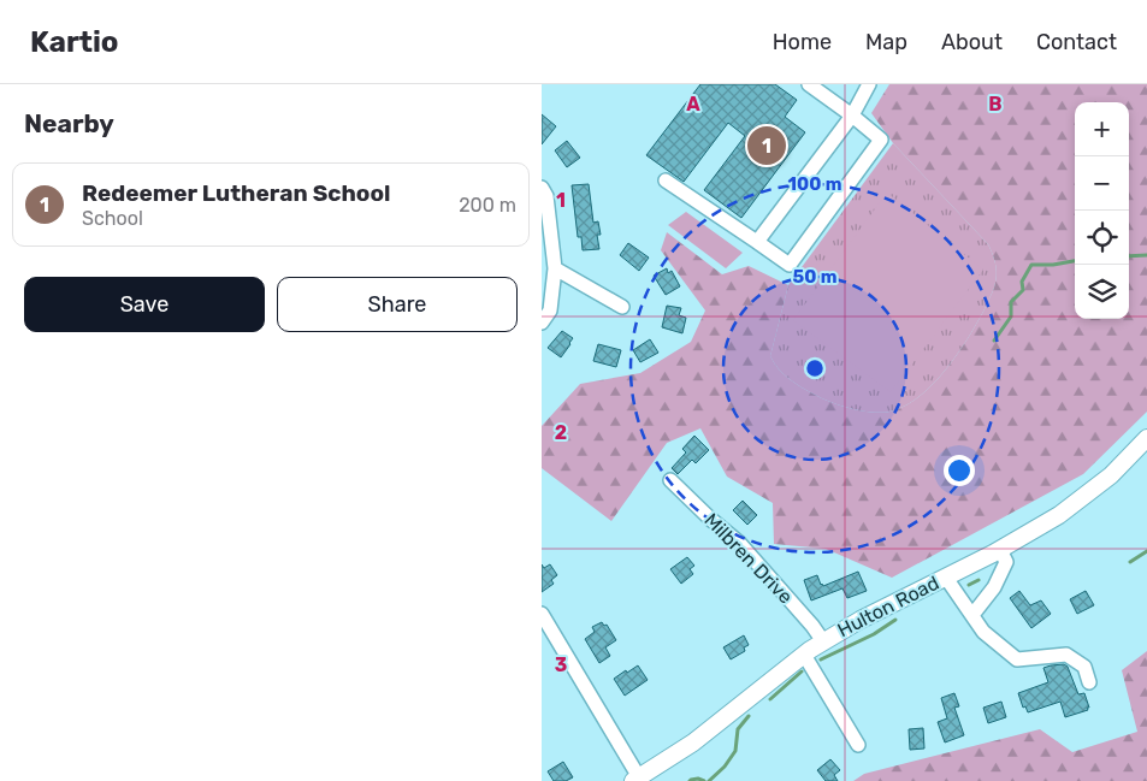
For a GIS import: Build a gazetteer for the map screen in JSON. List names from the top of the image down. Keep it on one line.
{"streets":{"main road":["Hulton Road"],"street":["Milbren Drive"]},"crossings":[["Milbren Drive","Hulton Road"]],"page":{"header":"Kartio","nav":["Home","Map","About","Contact"],"heading":"Nearby","map_buttons":["+","−"],"pins":"1","list":[{"mark":"1","name":"Redeemer Lutheran School","note":"School","value":"200 m"}],"buttons":["Save","Share"]},"grid":{"columns":["A","B"],"rows":["1","2","3"]},"rings":["100 m","50 m"]}
